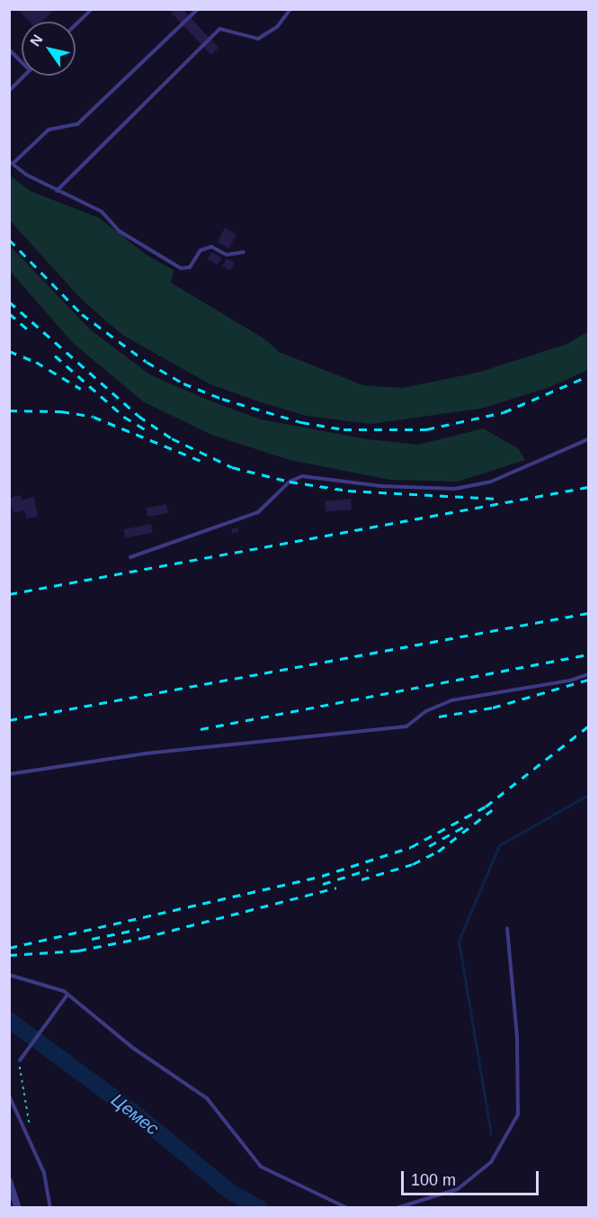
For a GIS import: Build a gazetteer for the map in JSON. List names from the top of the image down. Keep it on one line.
{"water":["Цемес"],"scale_bar":"100 m","north":"top left"}
